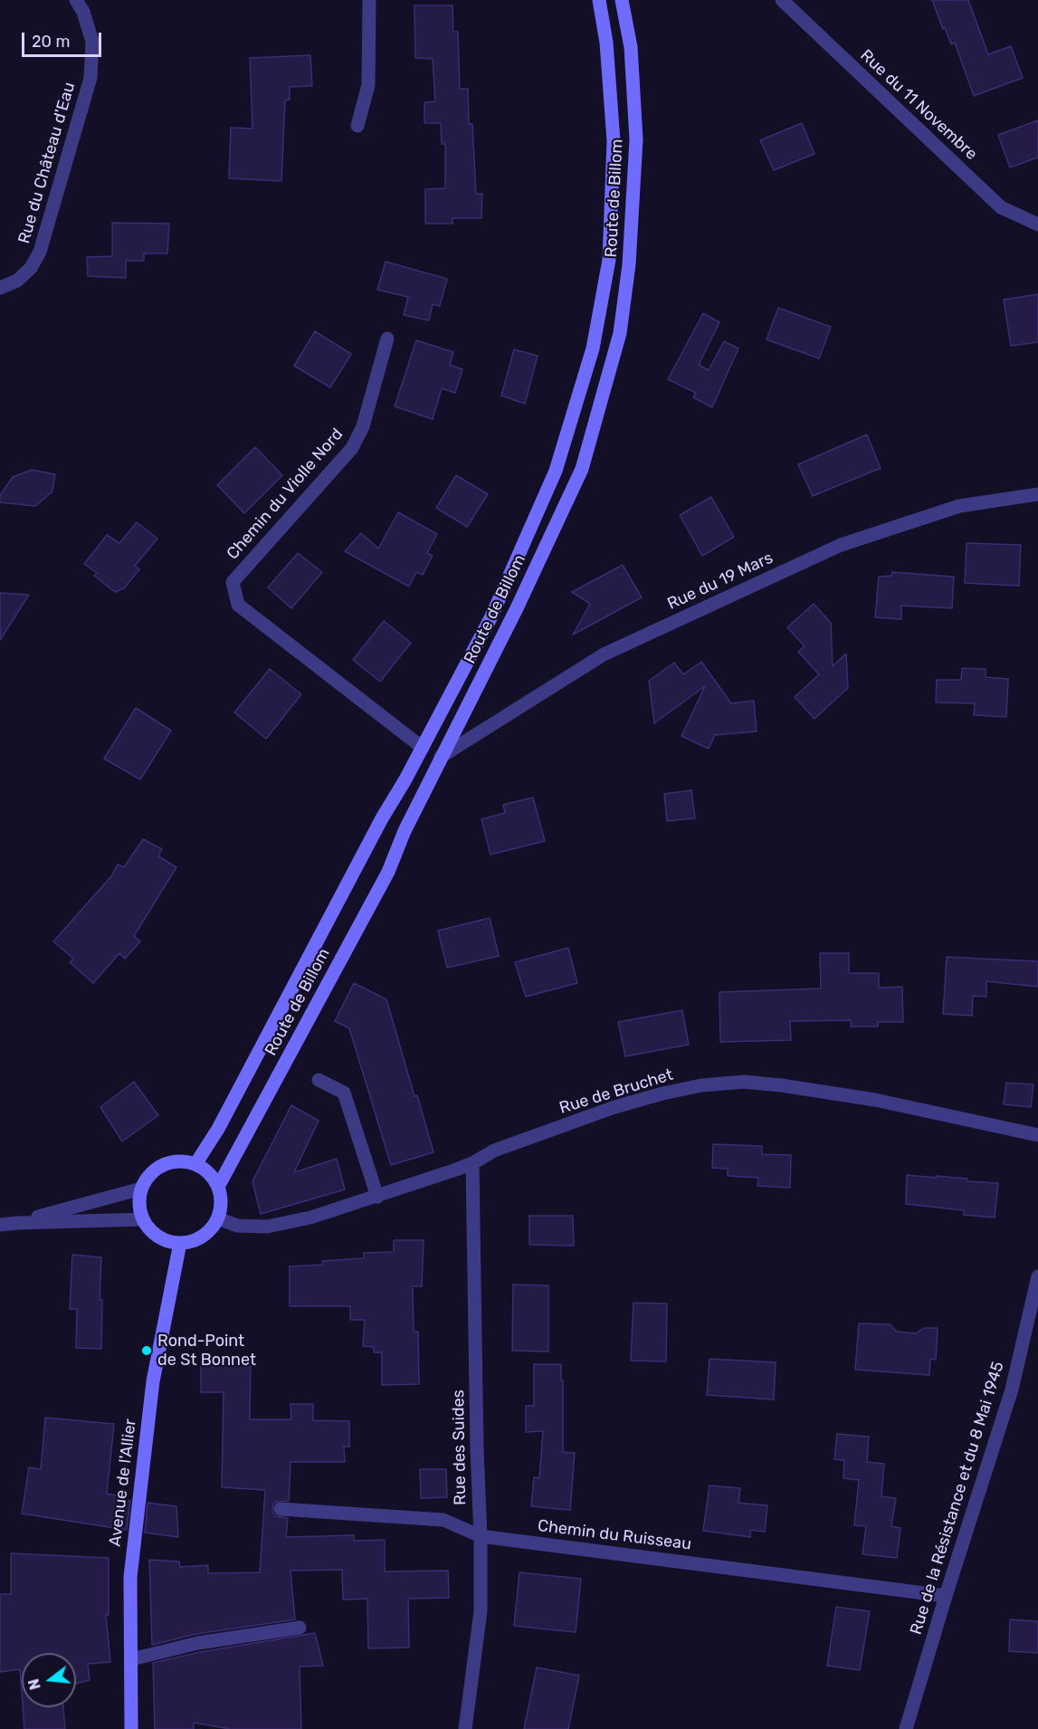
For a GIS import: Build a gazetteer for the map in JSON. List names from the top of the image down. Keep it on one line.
{"streets":{"main road":["Route de Billom","Avenue de l'Allier"],"street":["Rue du 11 Novembre","Rue du Château d'Eau","Chemin du Violle Nord","Rue du 19 Mars","Rue de Bruchet","Rue des Suides","Rue de la Résistance et du 8 Mai 1945","Chemin du Ruisseau"]},"crossings":[["Route de Billom","Chemin du Violle Nord"],["Route de Billom","Rue du 19 Mars"],["Route de Billom","Rue de Bruchet"],["Route de Billom","Avenue de l'Allier"],["Rue de Bruchet","Rue des Suides"],["Rue de Bruchet","Avenue de l'Allier"],["Rue des Suides","Chemin du Ruisseau"],["Rue de la Résistance et du 8 Mai 1945","Chemin du Ruisseau"]],"places":["Rond-Point de St Bonnet"],"scale_bar":"20 m","north":"left"}
